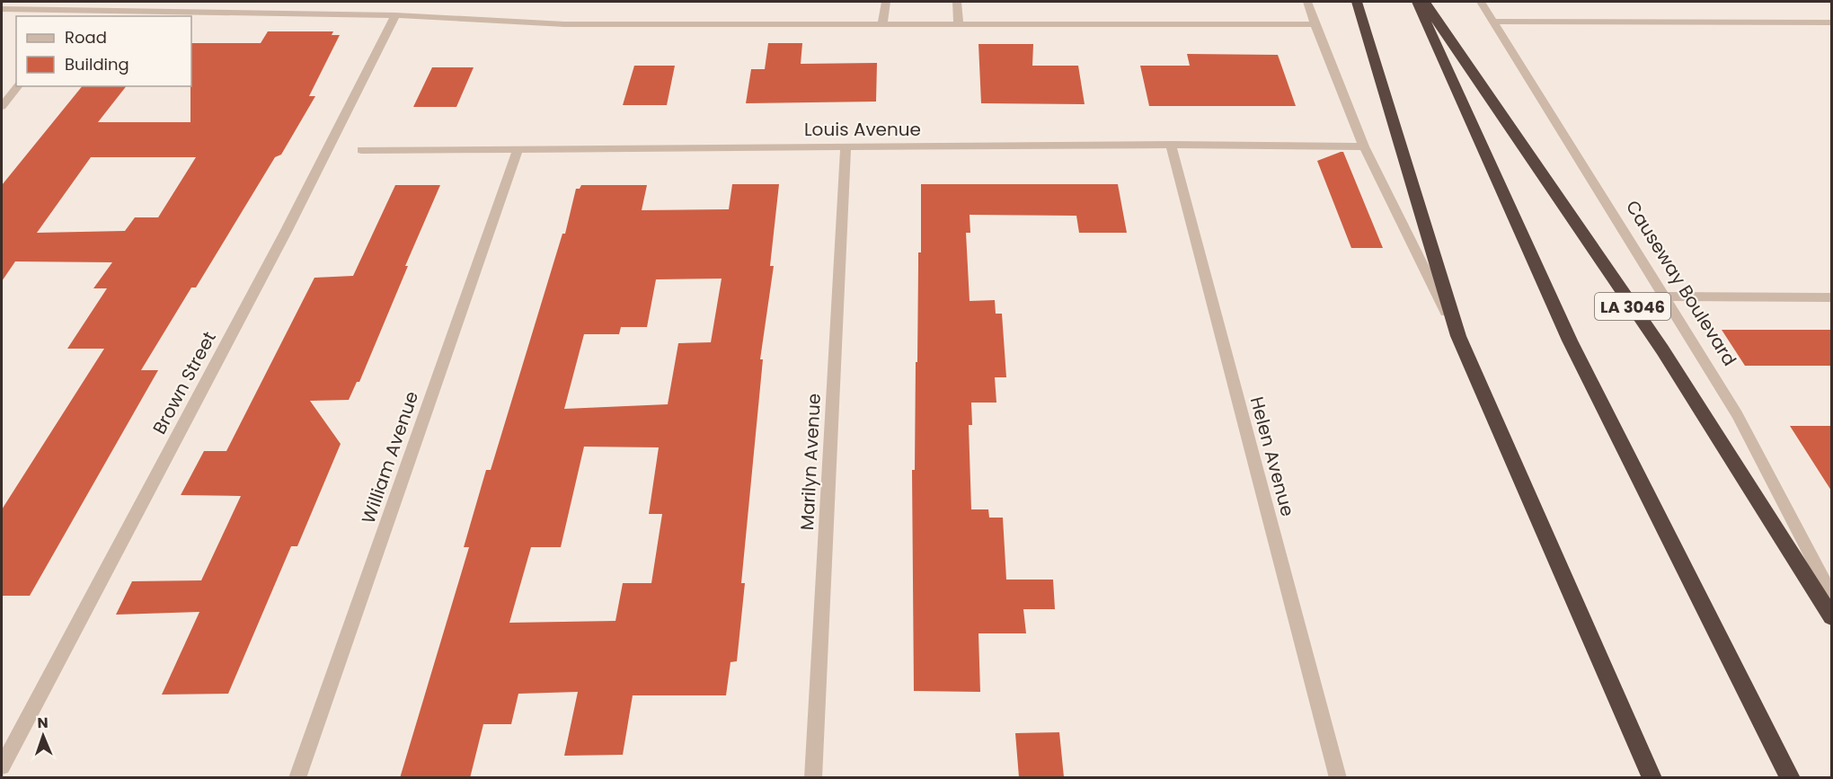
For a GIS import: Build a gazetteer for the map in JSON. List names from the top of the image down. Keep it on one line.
{"streets":{"highway":["LA 3046"],"street":["Louis Avenue","Causeway Boulevard","Brown Street","Helen Avenue","William Avenue","Marilyn Avenue"]},"crossings":[["Louis Avenue","Helen Avenue"],["Louis Avenue","William Avenue"],["Louis Avenue","Marilyn Avenue"]],"legend":["Road","Building"],"north":"top"}
